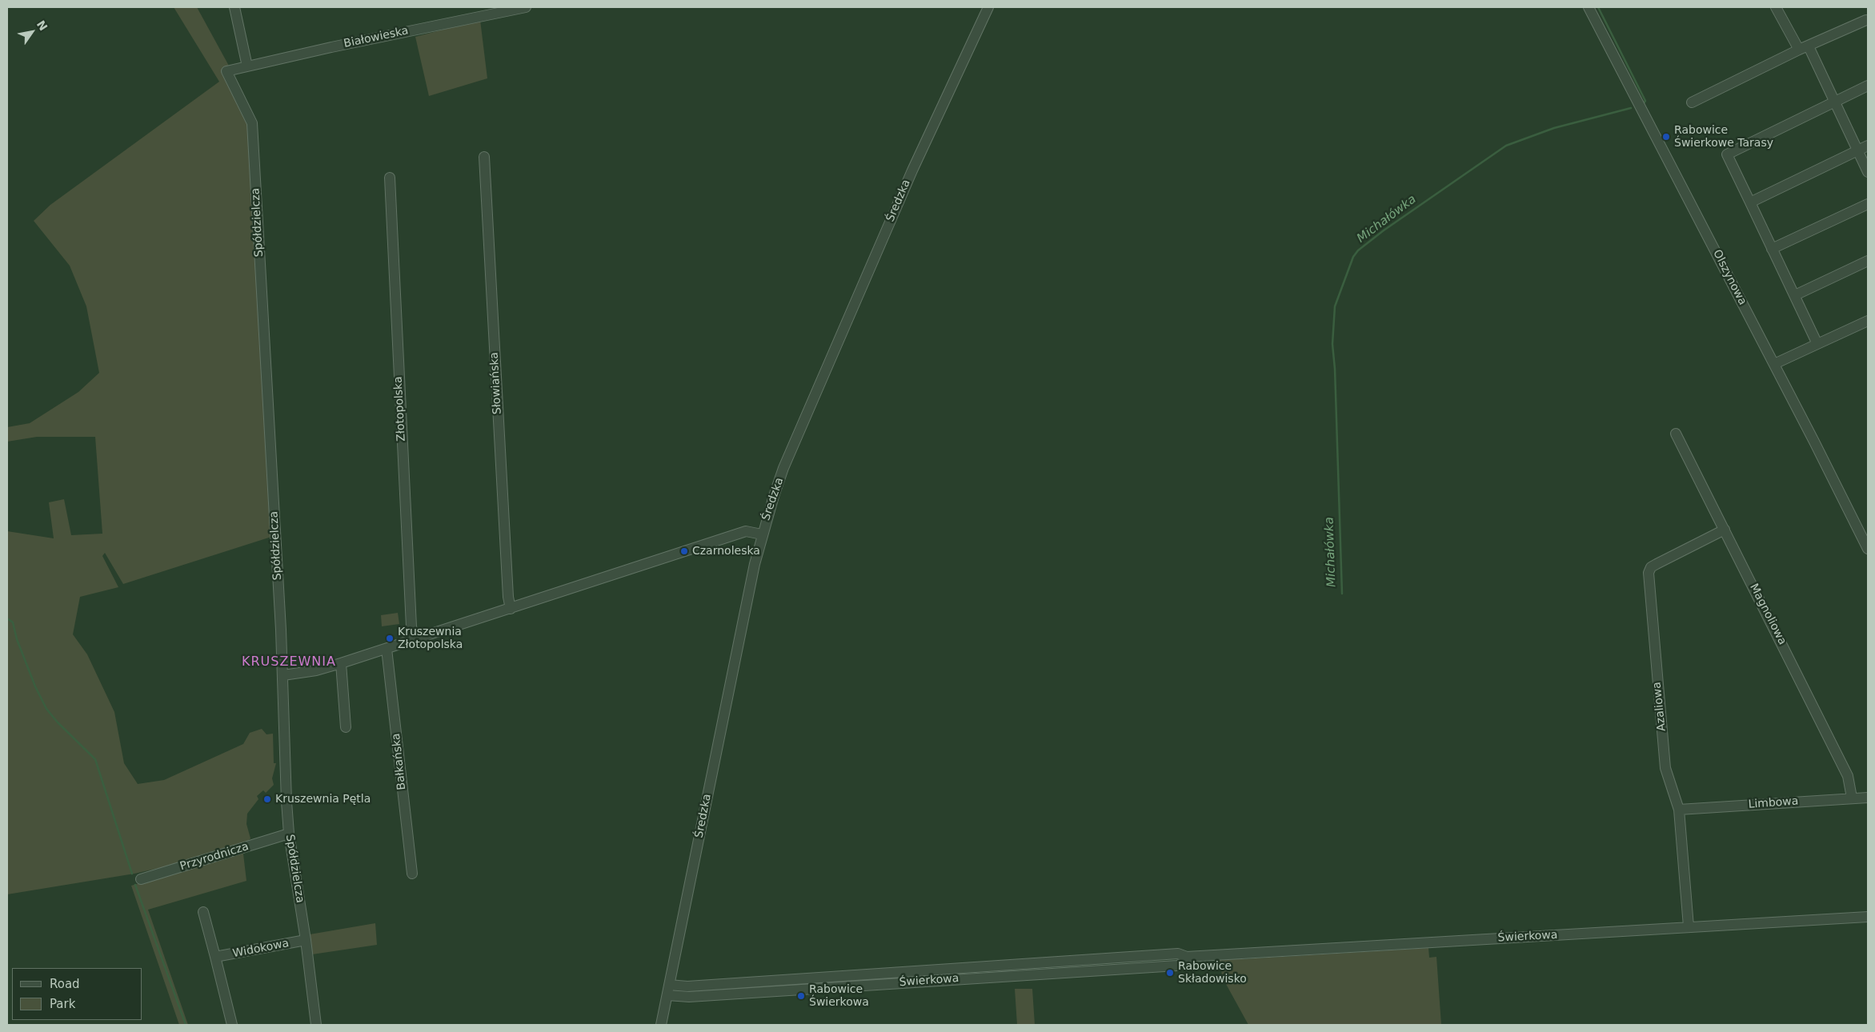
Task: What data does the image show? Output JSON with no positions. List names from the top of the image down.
{
  "streets": {
    "street": [
      "Białowieska",
      "Średzka",
      "Spółdzielcza",
      "Olszynowa",
      "Słowiańska",
      "Złotopolska",
      "Magnoliowa",
      "Azaliowa",
      "Bałkańska",
      "Limbowa",
      "Przyrodnicza",
      "Świerkowa",
      "Widokowa"
    ]
  },
  "crossings": [
    ["Białowieska", "Spółdzielcza"],
    ["Średzka", "Świerkowa"],
    ["Spółdzielcza", "Przyrodnicza"],
    ["Spółdzielcza", "Widokowa"],
    ["Magnoliowa", "Azaliowa"],
    ["Magnoliowa", "Limbowa"],
    ["Azaliowa", "Limbowa"],
    ["Azaliowa", "Świerkowa"]
  ],
  "districts": ["KRUSZEWNIA"],
  "water": ["Michałówka"],
  "places": [
    "Rabowice Świerkowe Tarasy",
    "Czarnoleska",
    "Kruszewnia Złotopolska",
    "Kruszewnia Pętla",
    "Rabowice Składowisko",
    "Rabowice Świerkowa"
  ],
  "legend": ["Road", "Park"],
  "north": "top right"
}
